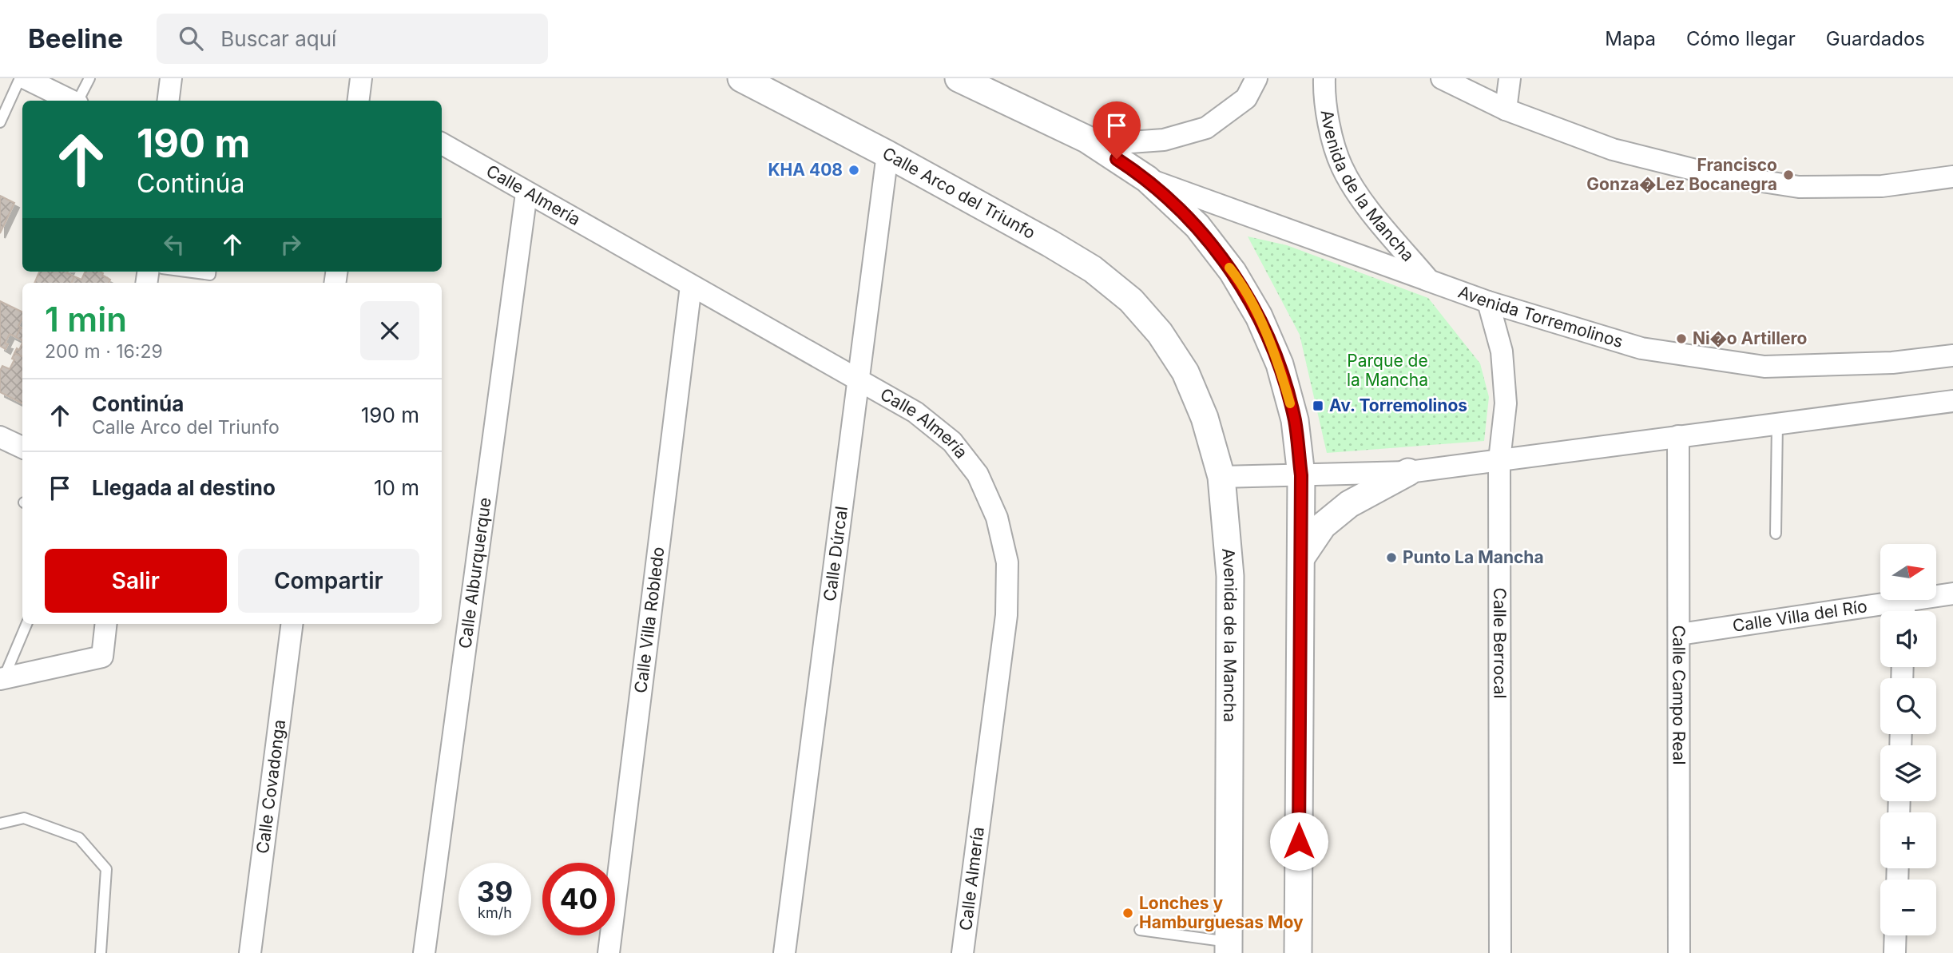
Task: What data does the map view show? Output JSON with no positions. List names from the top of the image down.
{
  "streets": {
    "street": [
      "Avenida de la Mancha",
      "Calle Arco del Triunfo",
      "Calle Almería",
      "Avenida Torremolinos",
      "Calle Dúrcal",
      "Calle Alburquerque",
      "Calle Villa del Río",
      "Calle Villa Robledo",
      "Calle Berrocal",
      "Calle Campo Real",
      "Calle Covadonga"
    ]
  },
  "crossings": [
    ["Avenida de la Mancha", "Calle Arco del Triunfo"],
    ["Avenida de la Mancha", "Avenida Torremolinos"],
    ["Calle Arco del Triunfo", "Calle Dúrcal"],
    ["Calle Almería", "Calle Dúrcal"],
    ["Calle Almería", "Calle Alburquerque"],
    ["Calle Almería", "Calle Villa Robledo"],
    ["Avenida Torremolinos", "Calle Berrocal"],
    ["Calle Villa del Río", "Calle Campo Real"]
  ],
  "parks": ["Parque de la Mancha"],
  "places": {
    "other": [
      "KHA 408",
      "Francisco Gonza�Lez Bocanegra",
      "Ni�o Artillero",
      "Punto La Mancha",
      "Lonches y Hamburguesas Moy"
    ],
    "transit": ["Av. Torremolinos"]
  },
  "north": "right",
  "page": {
    "header": "Beeline",
    "search": "Buscar aquí",
    "nav": ["Mapa", "Cómo llegar", "Guardados"],
    "turn": ["190 m", "Continúa"],
    "heading": ["1 min", "200 m · 16:29"],
    "list": [
      {
        "name": "Continúa",
        "note": "Calle Arco del Triunfo",
        "value": "190 m"
      },
      {
        "name": "Llegada al destino",
        "value": "10 m"
      }
    ],
    "buttons": ["Salir", "Compartir"],
    "map_buttons": ["+", "−"],
    "speed": "39 km/h",
    "limit": "40"
  }
}
